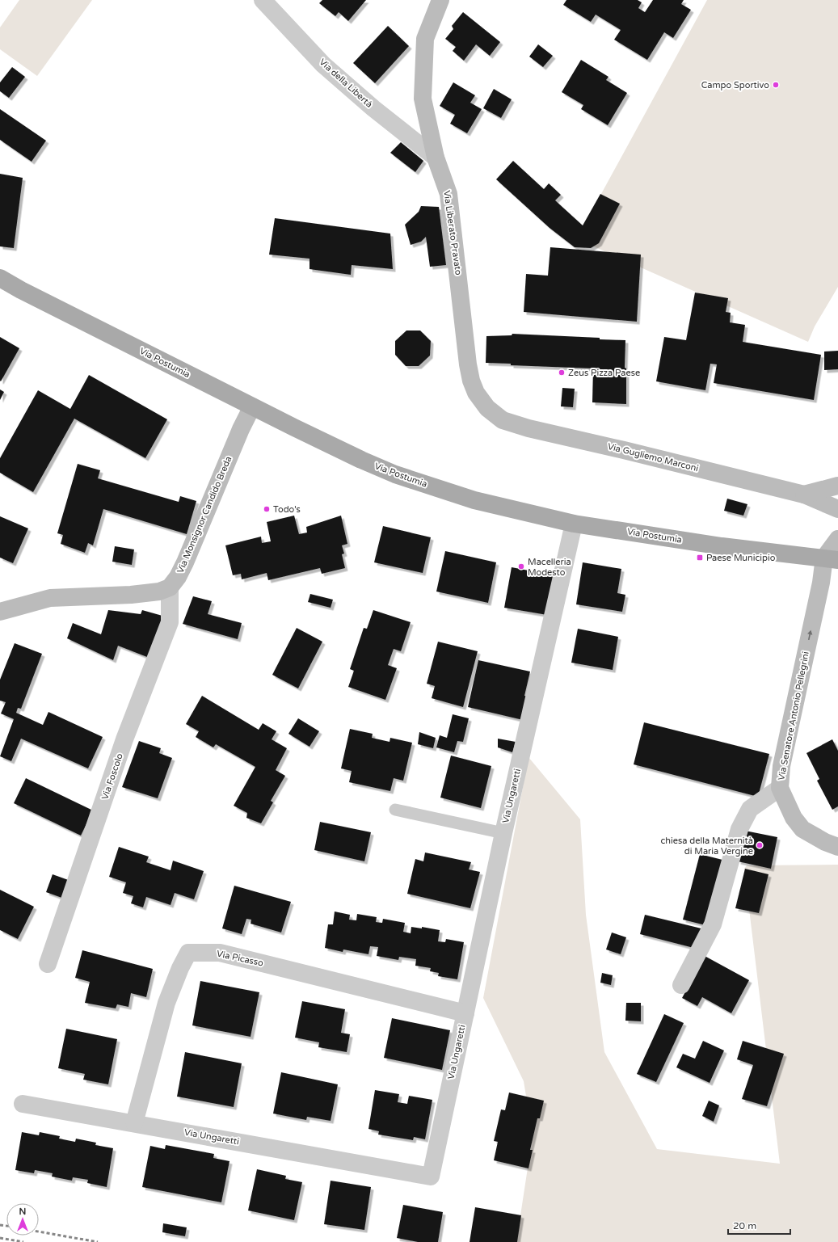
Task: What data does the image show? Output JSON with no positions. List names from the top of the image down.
{
  "streets": {
    "main road": ["Via Postumia"],
    "street": [
      "Via della Libertà",
      "Via Liberato Pravato",
      "Via Gugliemo Marconi",
      "Via Monsignor Candido Breda",
      "Via Senatore Antonio Pellegrini",
      "Via Foscolo",
      "Via Ungaretti",
      "Via Picasso"
    ]
  },
  "crossings": [
    ["Via della Libertà", "Via Liberato Pravato"],
    ["Via Liberato Pravato", "Via Gugliemo Marconi"],
    ["Via Postumia", "Via Monsignor Candido Breda"],
    ["Via Postumia", "Via Senatore Antonio Pellegrini"],
    ["Via Postumia", "Via Ungaretti"],
    ["Via Monsignor Candido Breda", "Via Foscolo"],
    ["Via Ungaretti", "Via Picasso"]
  ],
  "one_way": ["Via Senatore Antonio Pellegrini"],
  "places": {
    "other": [
      "Campo Sportivo",
      "Zeus Pizza Paese",
      "Todo's",
      "Macelleria Modesto",
      "chiesa della Maternità di Maria Vergine"
    ],
    "transit": ["Paese Municipio"]
  },
  "scale_bar": "20 m",
  "north": "top"
}
